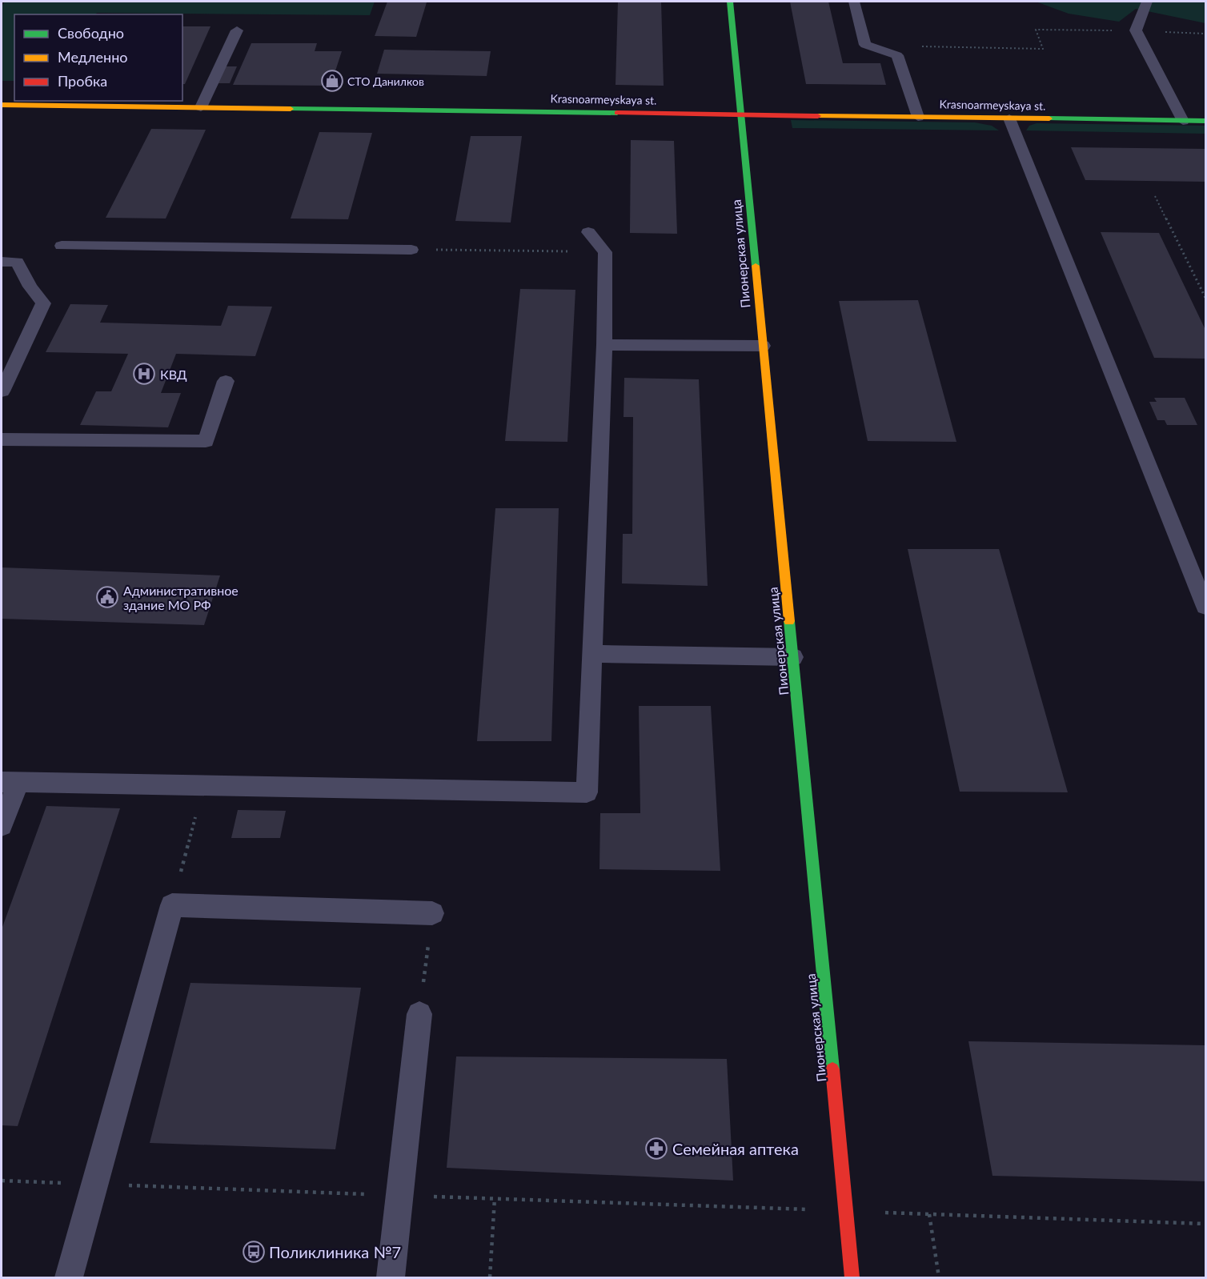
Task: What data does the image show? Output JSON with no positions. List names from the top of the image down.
{
  "streets": {
    "street": ["Krasnoarmeyskaya st.", "Пионерская улица"]
  },
  "crossings": [
    ["Krasnoarmeyskaya st.", "Пионерская улица"]
  ],
  "places": {
    "shop": ["СТО Данилков"],
    "hospital": ["КВД"],
    "public building": ["Административное здание МО РФ"],
    "pharmacy": ["Семейная аптека"],
    "bus stop": ["Поликлиника №7"]
  },
  "legend": ["Свободно", "Медленно", "Пробка"]
}
